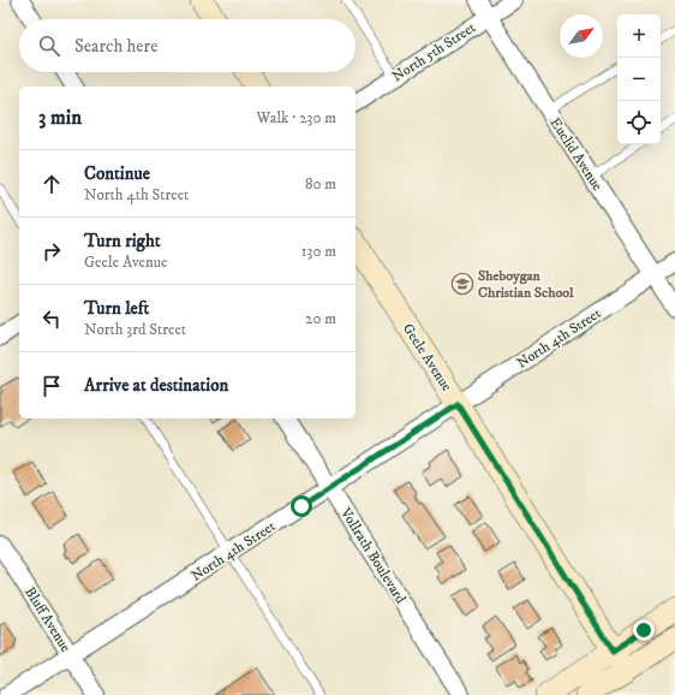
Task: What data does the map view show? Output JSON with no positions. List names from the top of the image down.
{
  "streets": {
    "street": [
      "North 5th Street",
      "Euclid Avenue",
      "North 4th Street",
      "Geele Avenue",
      "Vollrath Boulevard",
      "Bluff Avenue"
    ]
  },
  "crossings": [
    ["North 5th Street", "Euclid Avenue"],
    ["Euclid Avenue", "North 4th Street"],
    ["North 4th Street", "Geele Avenue"],
    ["North 4th Street", "Vollrath Boulevard"],
    ["North 4th Street", "Bluff Avenue"]
  ],
  "places": {
    "school or university": ["Sheboygan Christian School"]
  },
  "north": "top right",
  "page": {
    "map_buttons": ["+", "−"],
    "search": "Search here",
    "heading": ["3 min", "Walk · 230 m"],
    "list": [
      ["Continue", "North 4th Street", "80 m"],
      ["Turn right", "Geele Avenue", "130 m"],
      ["Turn left", "North 3rd Street", "20 m"],
      "Arrive at destination"
    ]
  }
}
